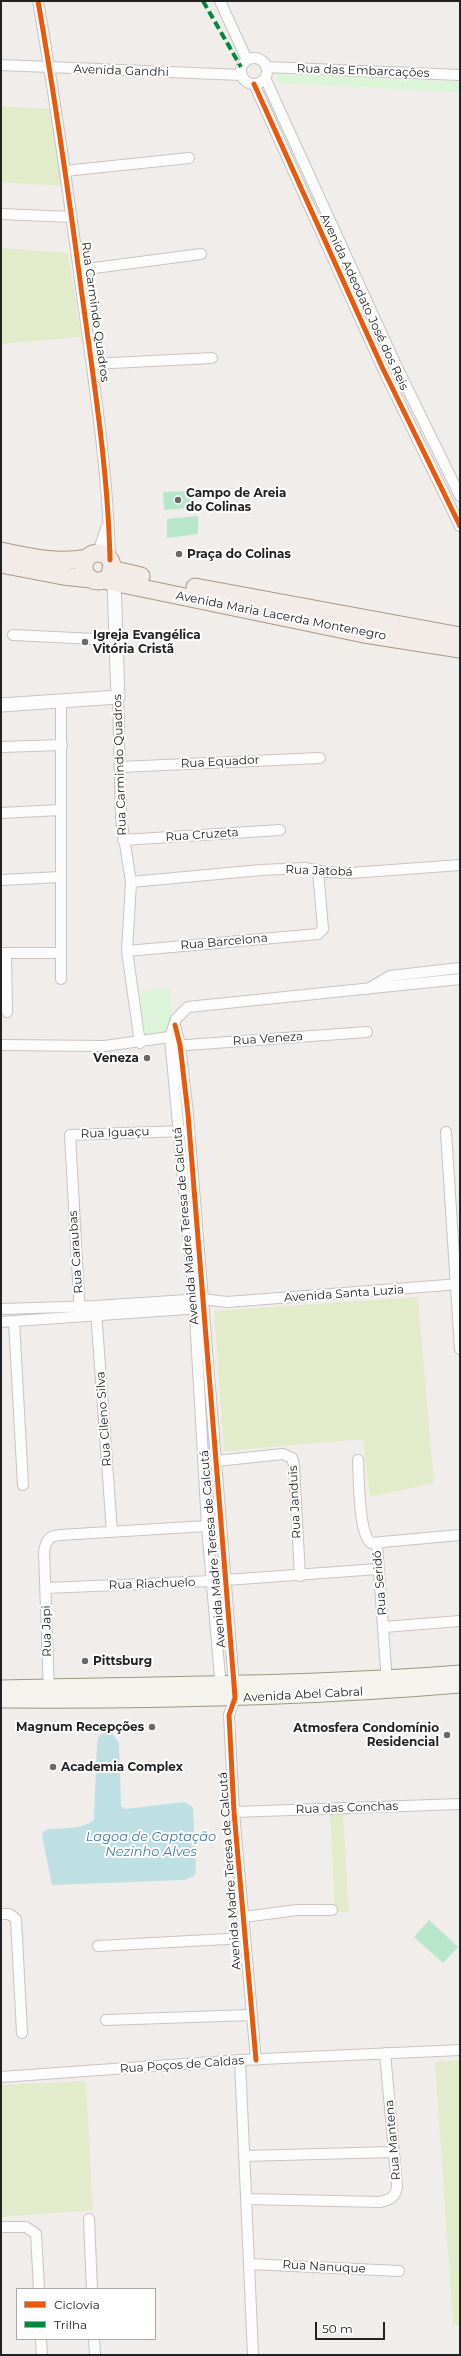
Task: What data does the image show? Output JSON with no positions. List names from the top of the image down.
{
  "streets": {
    "main road": ["Avenida Maria Lacerda Montenegro", "Avenida Abel Cabral"],
    "street": [
      "Avenida Gandhi",
      "Rua das Embarcações",
      "Avenida Adeodato José dos Reis",
      "Rua Carmindo Quadros",
      "Rua Equador",
      "Rua Cruzeta",
      "Rua Jatobá",
      "Rua Barcelona",
      "Rua Veneza",
      "Rua Iguaçu",
      "Avenida Madre Teresa de Calcutá",
      "Rua Caraubas",
      "Avenida Santa Luzia",
      "Rua Cileno Silva",
      "Rua Janduis",
      "Rua Seridó",
      "Rua Riachuelo",
      "Rua Japi",
      "Rua das Conchas",
      "Rua Poços de Caldas",
      "Rua Mantena",
      "Rua Nanuque"
    ]
  },
  "crossings": [
    ["Avenida Gandhi", "Rua das Embarcações"],
    ["Avenida Gandhi", "Avenida Adeodato José dos Reis"],
    ["Avenida Gandhi", "Rua Carmindo Quadros"],
    ["Rua das Embarcações", "Avenida Adeodato José dos Reis"],
    ["Rua Carmindo Quadros", "Avenida Maria Lacerda Montenegro"],
    ["Rua Carmindo Quadros", "Rua Equador"],
    ["Rua Carmindo Quadros", "Rua Cruzeta"],
    ["Rua Carmindo Quadros", "Rua Jatobá"],
    ["Rua Carmindo Quadros", "Rua Barcelona"],
    ["Rua Carmindo Quadros", "Rua Veneza"],
    ["Rua Jatobá", "Rua Barcelona"],
    ["Rua Veneza", "Avenida Madre Teresa de Calcutá"],
    ["Rua Iguaçu", "Avenida Madre Teresa de Calcutá"],
    ["Rua Iguaçu", "Rua Caraubas"],
    ["Avenida Madre Teresa de Calcutá", "Avenida Santa Luzia"],
    ["Avenida Madre Teresa de Calcutá", "Rua Janduis"],
    ["Avenida Madre Teresa de Calcutá", "Rua Riachuelo"],
    ["Avenida Madre Teresa de Calcutá", "Rua Japi"],
    ["Avenida Madre Teresa de Calcutá", "Avenida Abel Cabral"],
    ["Avenida Madre Teresa de Calcutá", "Rua das Conchas"],
    ["Avenida Madre Teresa de Calcutá", "Rua Poços de Caldas"],
    ["Rua Caraubas", "Avenida Santa Luzia"],
    ["Avenida Santa Luzia", "Rua Cileno Silva"],
    ["Rua Cileno Silva", "Rua Japi"],
    ["Rua Janduis", "Rua Riachuelo"],
    ["Rua Seridó", "Rua Riachuelo"],
    ["Rua Seridó", "Avenida Abel Cabral"],
    ["Rua Riachuelo", "Rua Japi"],
    ["Rua Japi", "Avenida Abel Cabral"],
    ["Rua Poços de Caldas", "Rua Mantena"]
  ],
  "water": ["Lagoa de Captação Nezinho Alves"],
  "places": [
    "Campo de Areia do Colinas",
    "Praça do Colinas",
    "Igreja Evangélica Vitória Cristã",
    "Veneza",
    "Pittsburg",
    "Magnum Recepções",
    "Atmosfera Condomínio Residencial",
    "Academia Complex"
  ],
  "legend": ["Ciclovia", "Trilha"],
  "scale_bar": "50 m"
}
